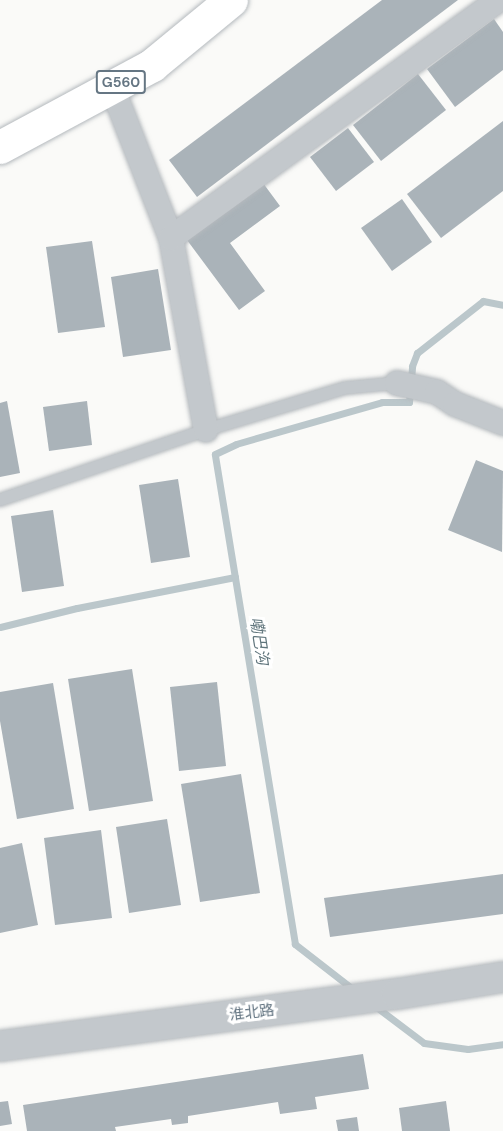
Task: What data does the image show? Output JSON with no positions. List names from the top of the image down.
{
  "streets": {
    "highway": ["G560"],
    "street": ["淮北路"]
  },
  "water": ["嘞巴沟"]
}
